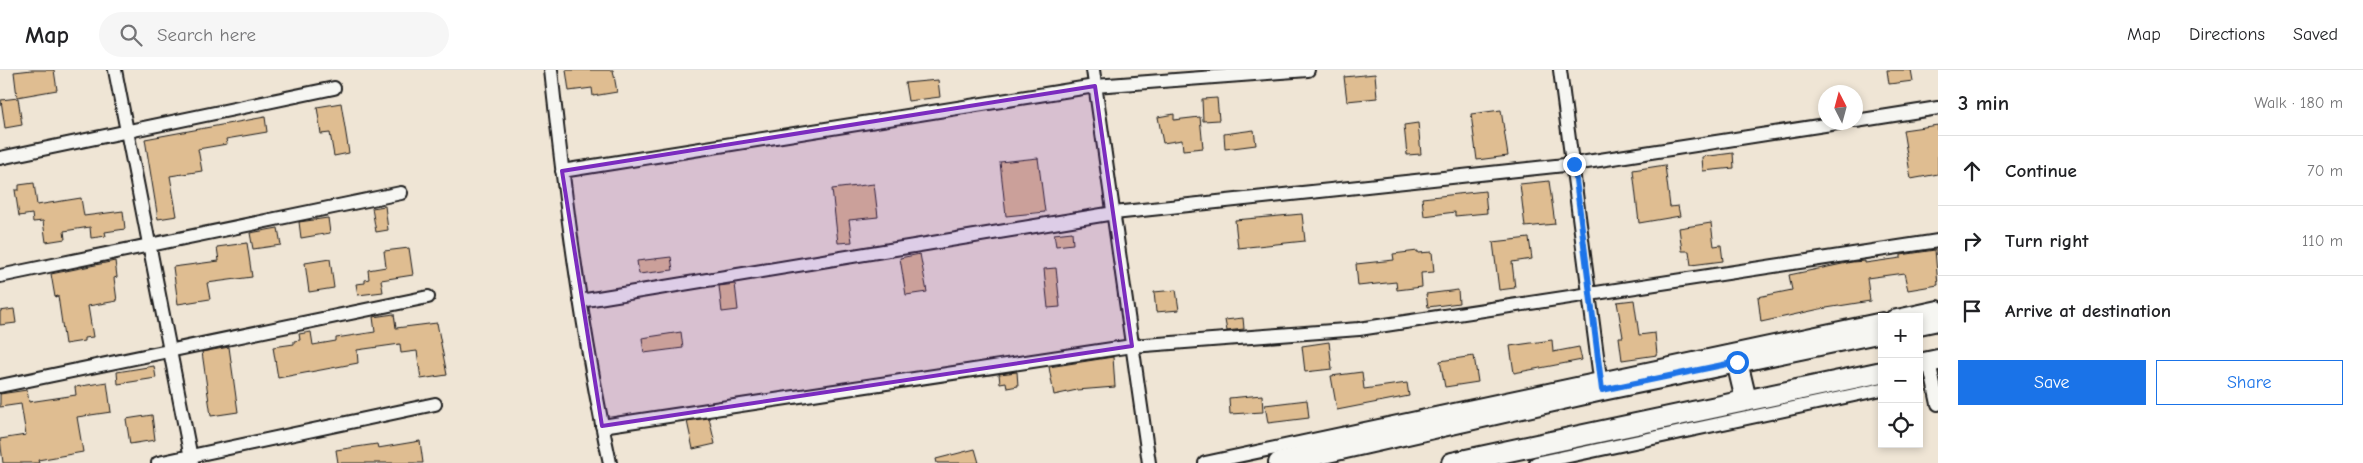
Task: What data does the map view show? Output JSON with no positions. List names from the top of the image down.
{
  "north": "top",
  "page": {
    "header": "Map",
    "search": "Search here",
    "nav": ["Map", "Directions", "Saved"],
    "heading": ["3 min", "Walk · 180 m"],
    "list": [
      ["Continue", "70 m"],
      ["Turn right", "110 m"],
      "Arrive at destination"
    ],
    "map_buttons": ["+", "−"],
    "buttons": ["Save", "Share"]
  }
}
